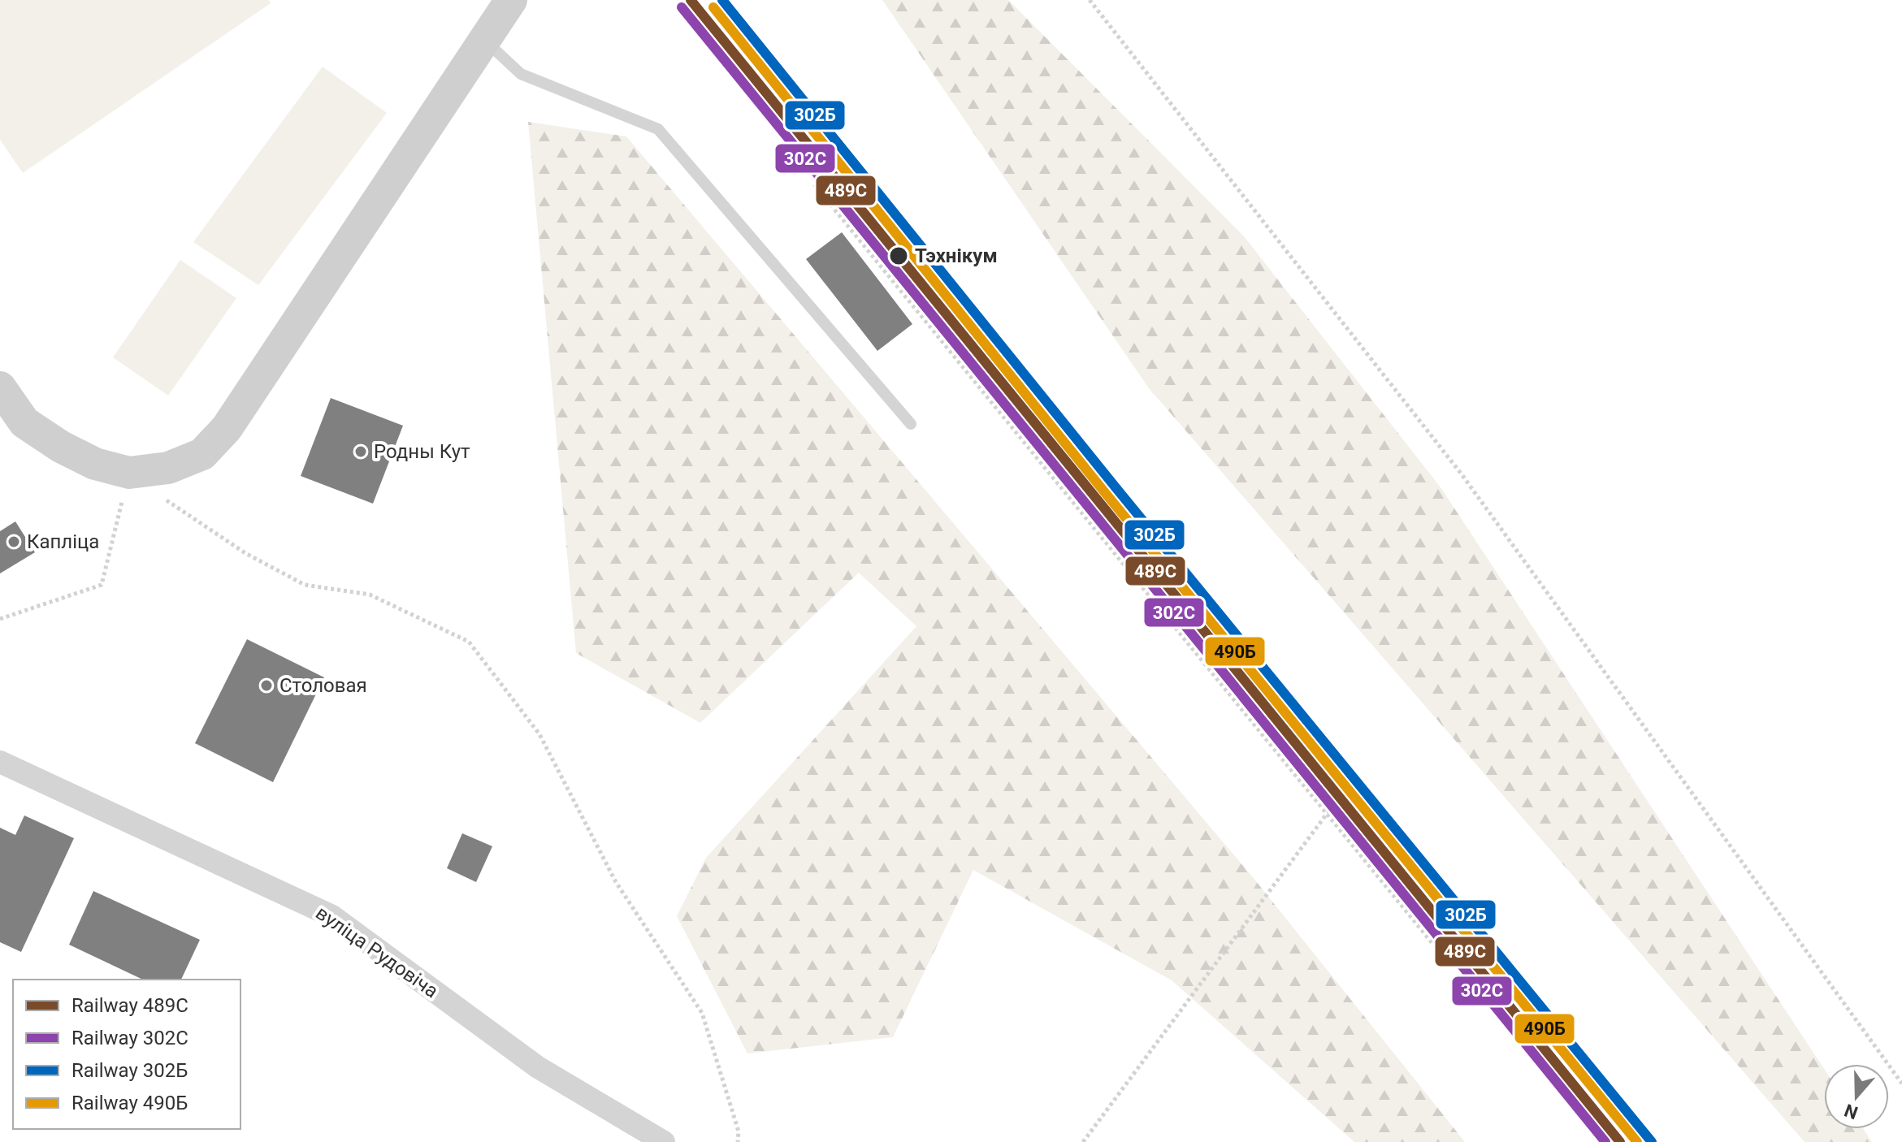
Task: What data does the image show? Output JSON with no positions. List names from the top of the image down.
{
  "streets": {
    "street": ["вуліца Рудовіча"]
  },
  "places": [
    "Тэхнікум",
    "Родны Кут",
    "Капліца",
    "Столовая"
  ],
  "lines": [
    "rail line 489С",
    "rail line 302Б",
    "rail line 302С",
    "rail line 490Б"
  ],
  "legend": [
    "Railway 489С",
    "Railway 302С",
    "Railway 302Б",
    "Railway 490Б"
  ],
  "north": "bottom"
}
